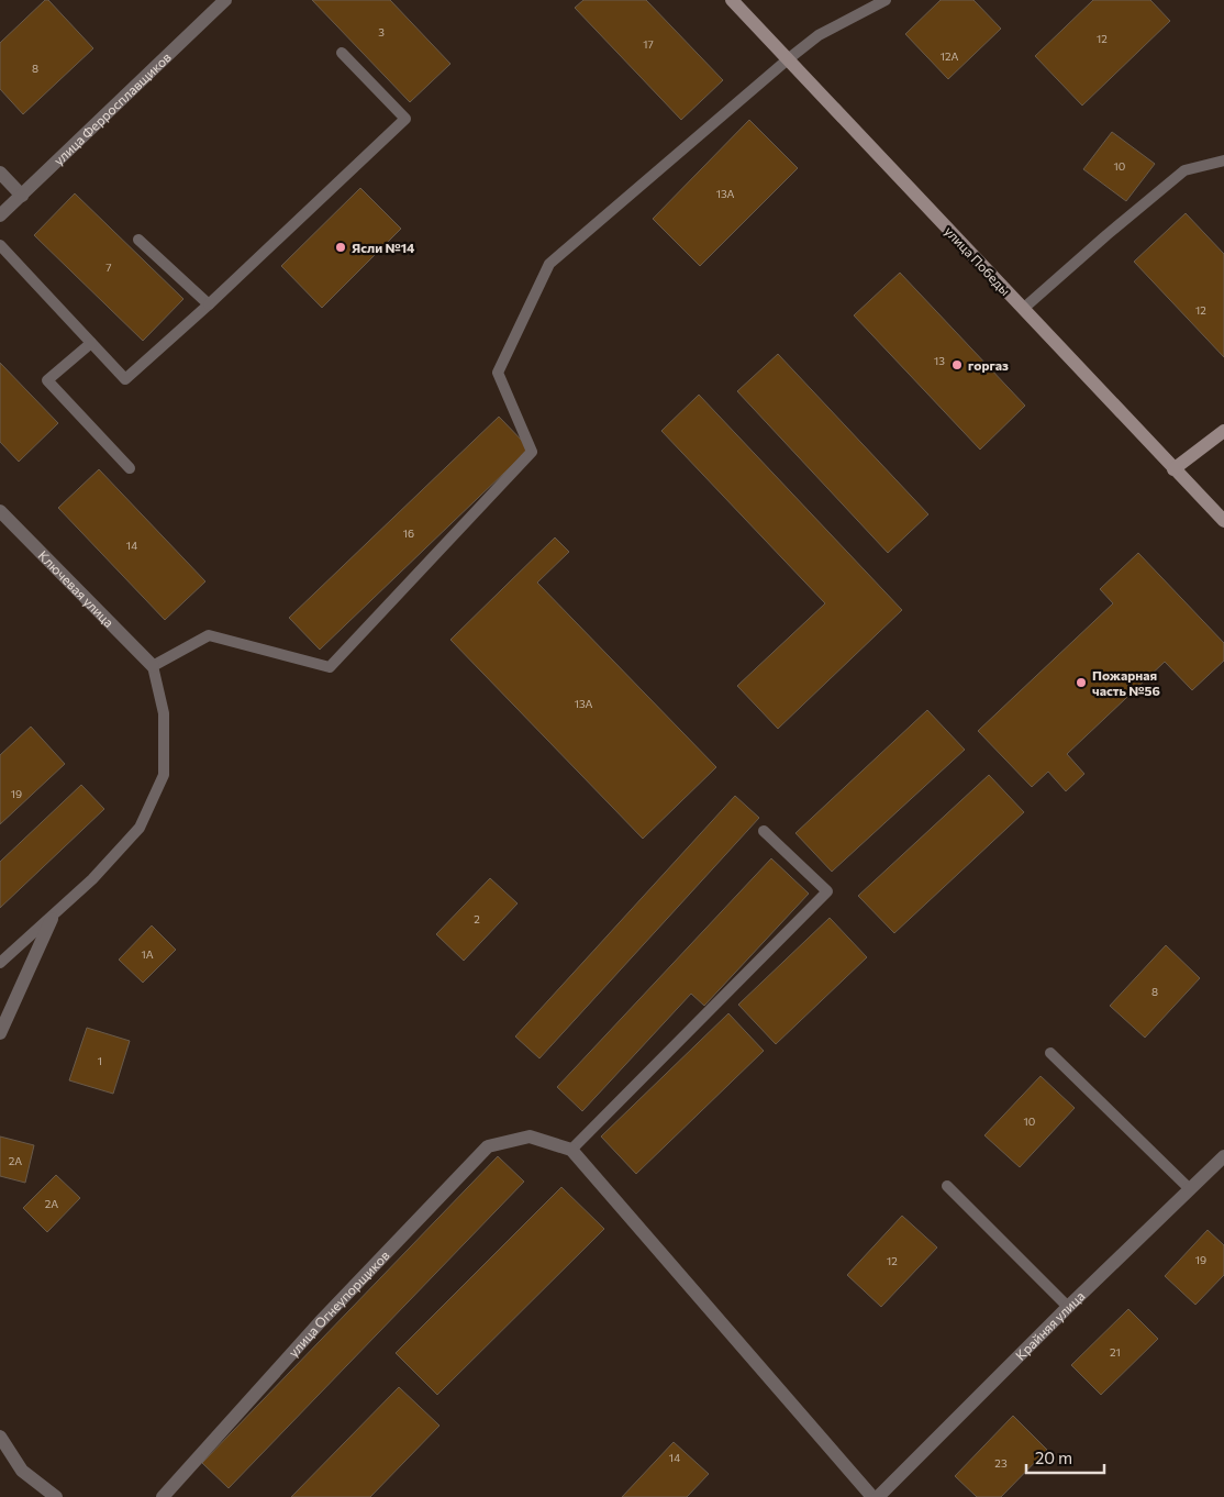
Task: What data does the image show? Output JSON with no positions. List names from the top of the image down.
{
  "streets": {
    "main road": ["улица Победы"],
    "street": [
      "улица Ферросплавщиков",
      "Ключевая улица",
      "улица Огнеупорщиков",
      "Крайняя улица"
    ]
  },
  "places": ["Ясли №14", "горгаз", "Пожарная часть №56"],
  "house_numbers": [
    "3",
    "12",
    "17",
    "12А",
    "8",
    "10",
    "13А",
    "7",
    "12",
    "13",
    "16",
    "14",
    "13А",
    "19",
    "2",
    "1А",
    "8",
    "1",
    "10",
    "2А",
    "2А",
    "19",
    "12",
    "21",
    "14",
    "23"
  ],
  "scale_bar": "20 m"
}
